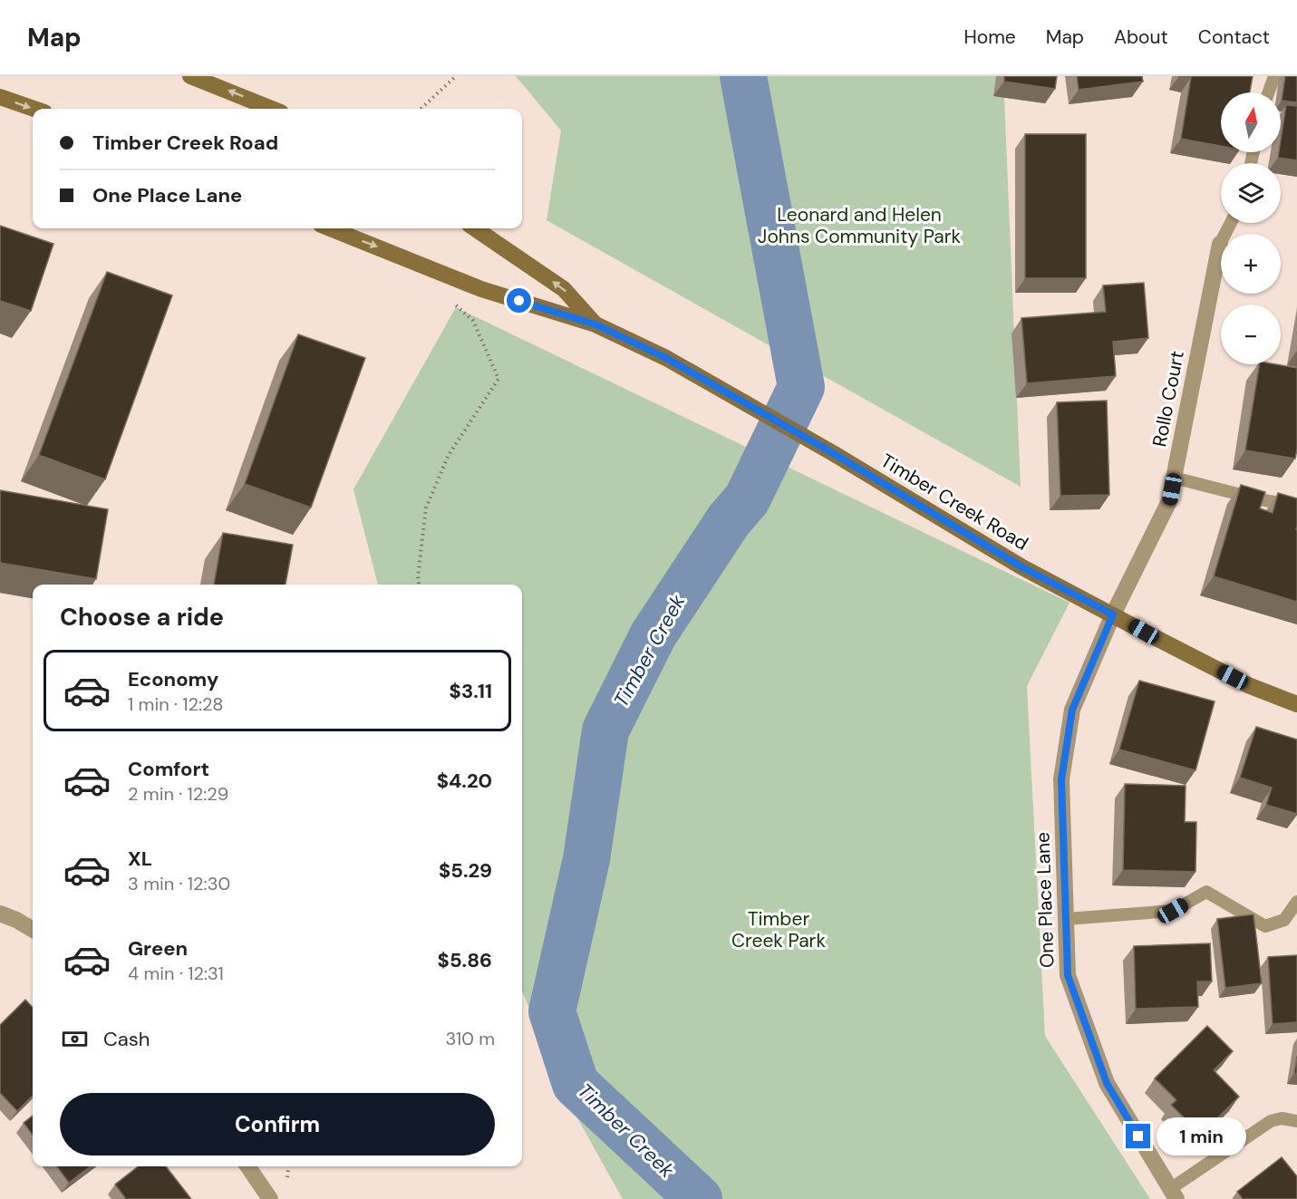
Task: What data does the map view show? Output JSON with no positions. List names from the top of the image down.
{
  "streets": {
    "street": ["Rollo Court", "Timber Creek Road", "One Place Lane"]
  },
  "crossings": [
    ["Rollo Court", "Timber Creek Road"],
    ["Rollo Court", "One Place Lane"],
    ["Timber Creek Road", "One Place Lane"]
  ],
  "water": ["Timber Creek"],
  "parks": ["Leonard and Helen Johns Community Park", "Timber Creek Park"],
  "north": "top",
  "page": {
    "header": "Map",
    "nav": [
      "Home",
      "Map",
      "About",
      "Contact"
    ],
    "map_buttons": ["+", "−"],
    "banner": ["Timber Creek Road", "One Place Lane"],
    "heading": "Choose a ride",
    "list": [
      {
        "name": "Economy",
        "note": "1 min · 12:28",
        "value": "$3.11"
      },
      {
        "name": "Comfort",
        "note": "2 min · 12:29",
        "value": "$4.20"
      },
      {
        "name": "XL",
        "note": "3 min · 12:30",
        "value": "$5.29"
      },
      {
        "name": "Green",
        "note": "4 min · 12:31",
        "value": "$5.86"
      }
    ],
    "pay": ["Cash", "310 m"],
    "buttons": "Confirm",
    "bubble": "1 min"
  }
}
